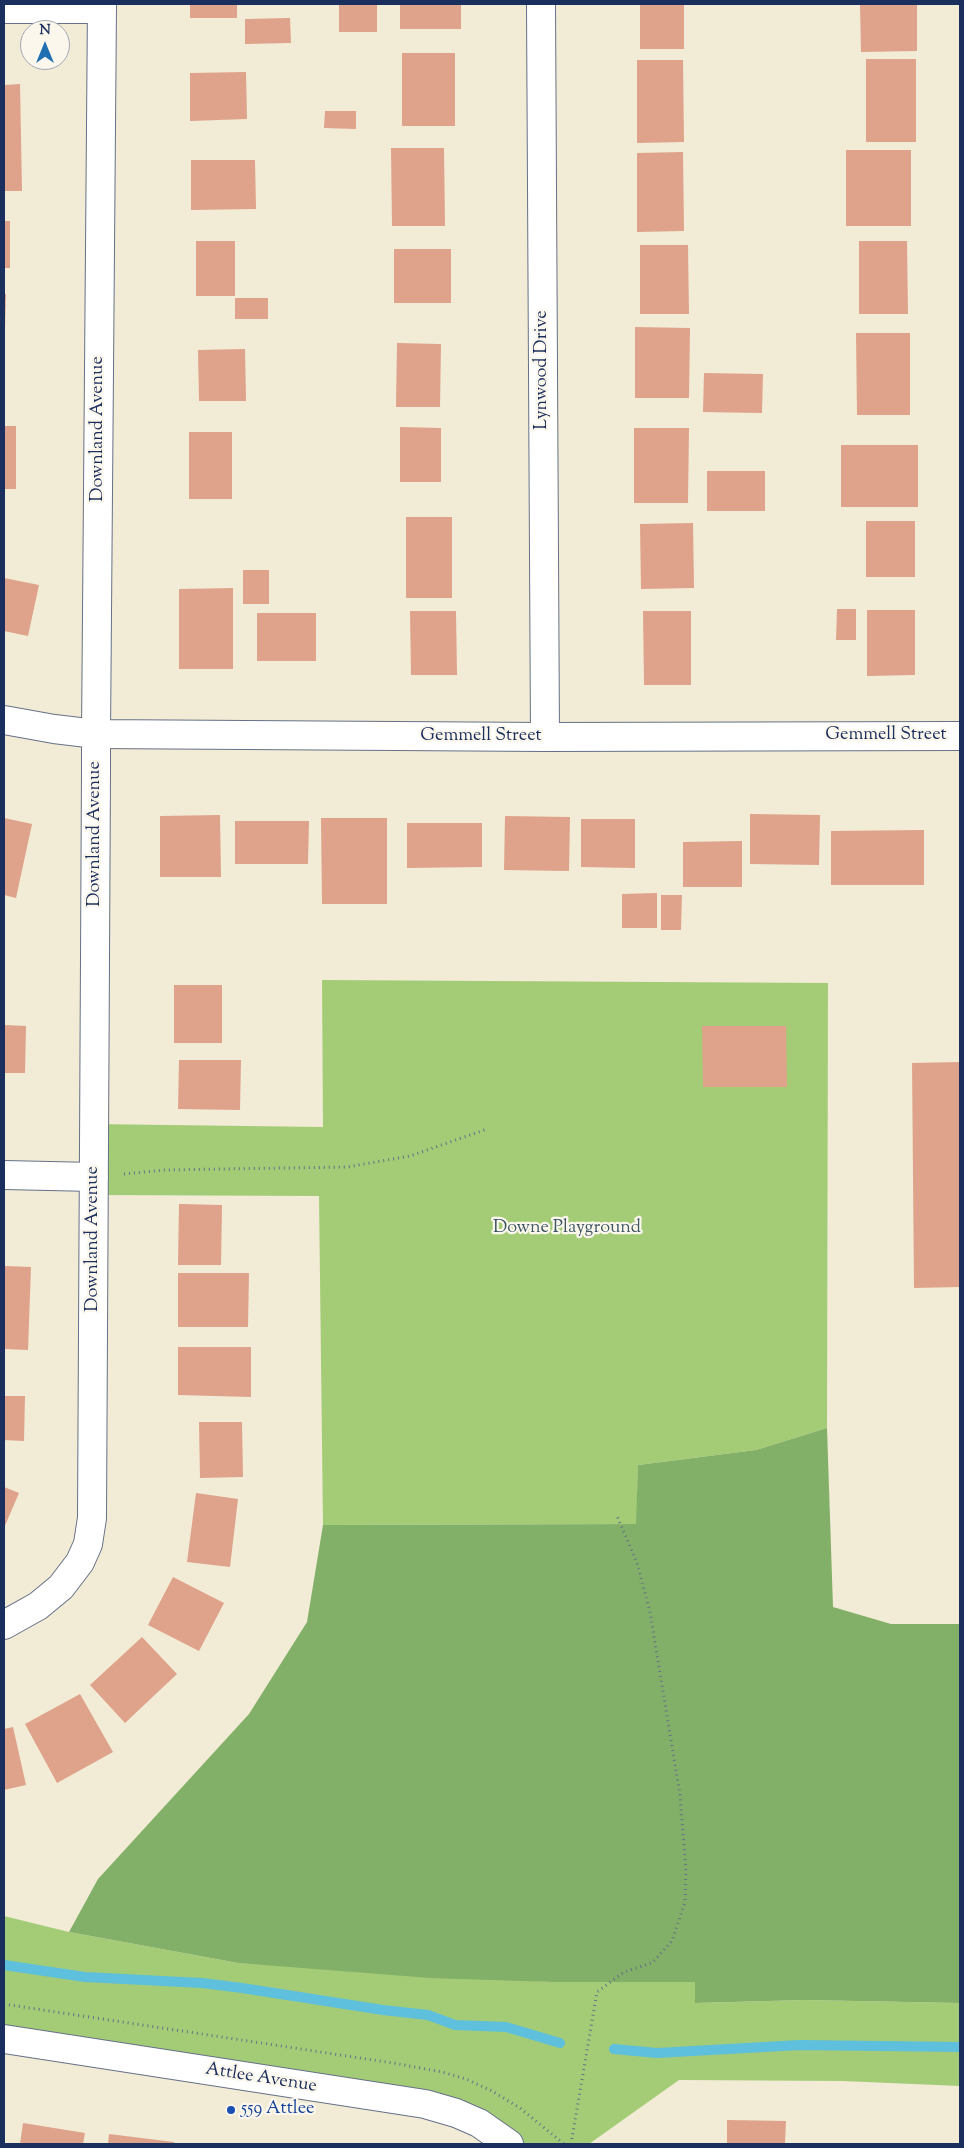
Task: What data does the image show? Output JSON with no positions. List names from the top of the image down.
{
  "streets": {
    "street": [
      "Lynwood Drive",
      "Downland Avenue",
      "Gemmell Street",
      "Attlee Avenue"
    ]
  },
  "crossings": [
    ["Lynwood Drive", "Gemmell Street"],
    ["Downland Avenue", "Gemmell Street"]
  ],
  "parks": ["Downe Playground"],
  "places": ["559 Attlee"],
  "north": "top"
}
